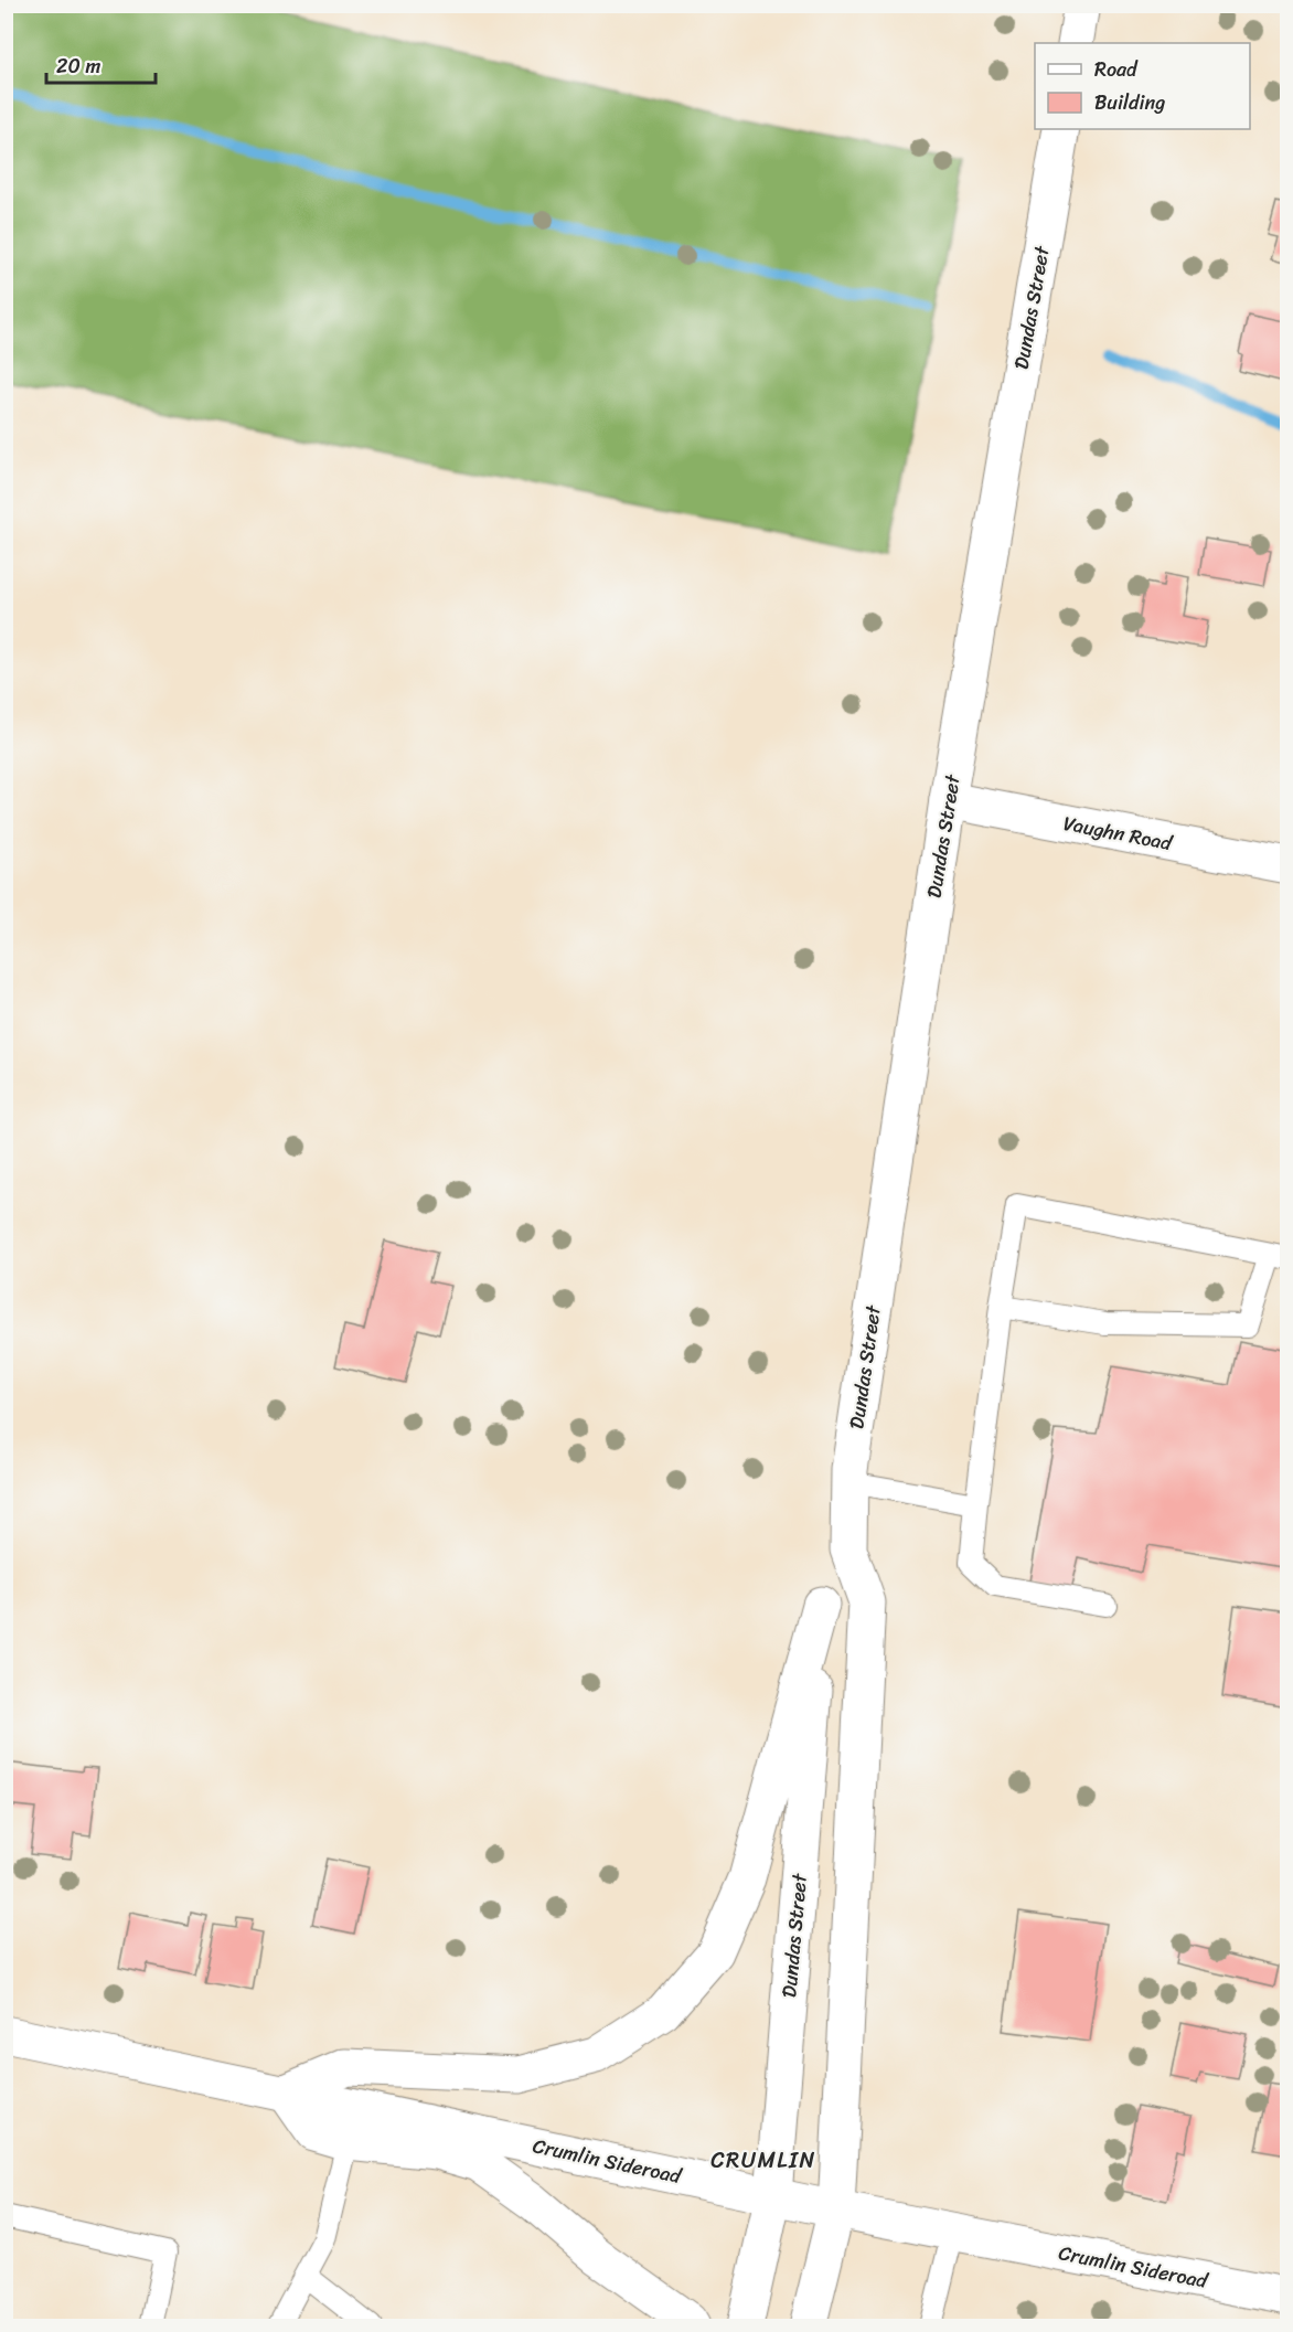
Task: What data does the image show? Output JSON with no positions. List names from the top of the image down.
{
  "streets": {
    "main road": ["Dundas Street", "Vaughn Road", "Crumlin Sideroad"]
  },
  "crossings": [
    ["Dundas Street", "Vaughn Road"],
    ["Dundas Street", "Crumlin Sideroad"]
  ],
  "districts": ["CRUMLIN"],
  "legend": ["Road", "Building"],
  "scale_bar": "20 m"
}
